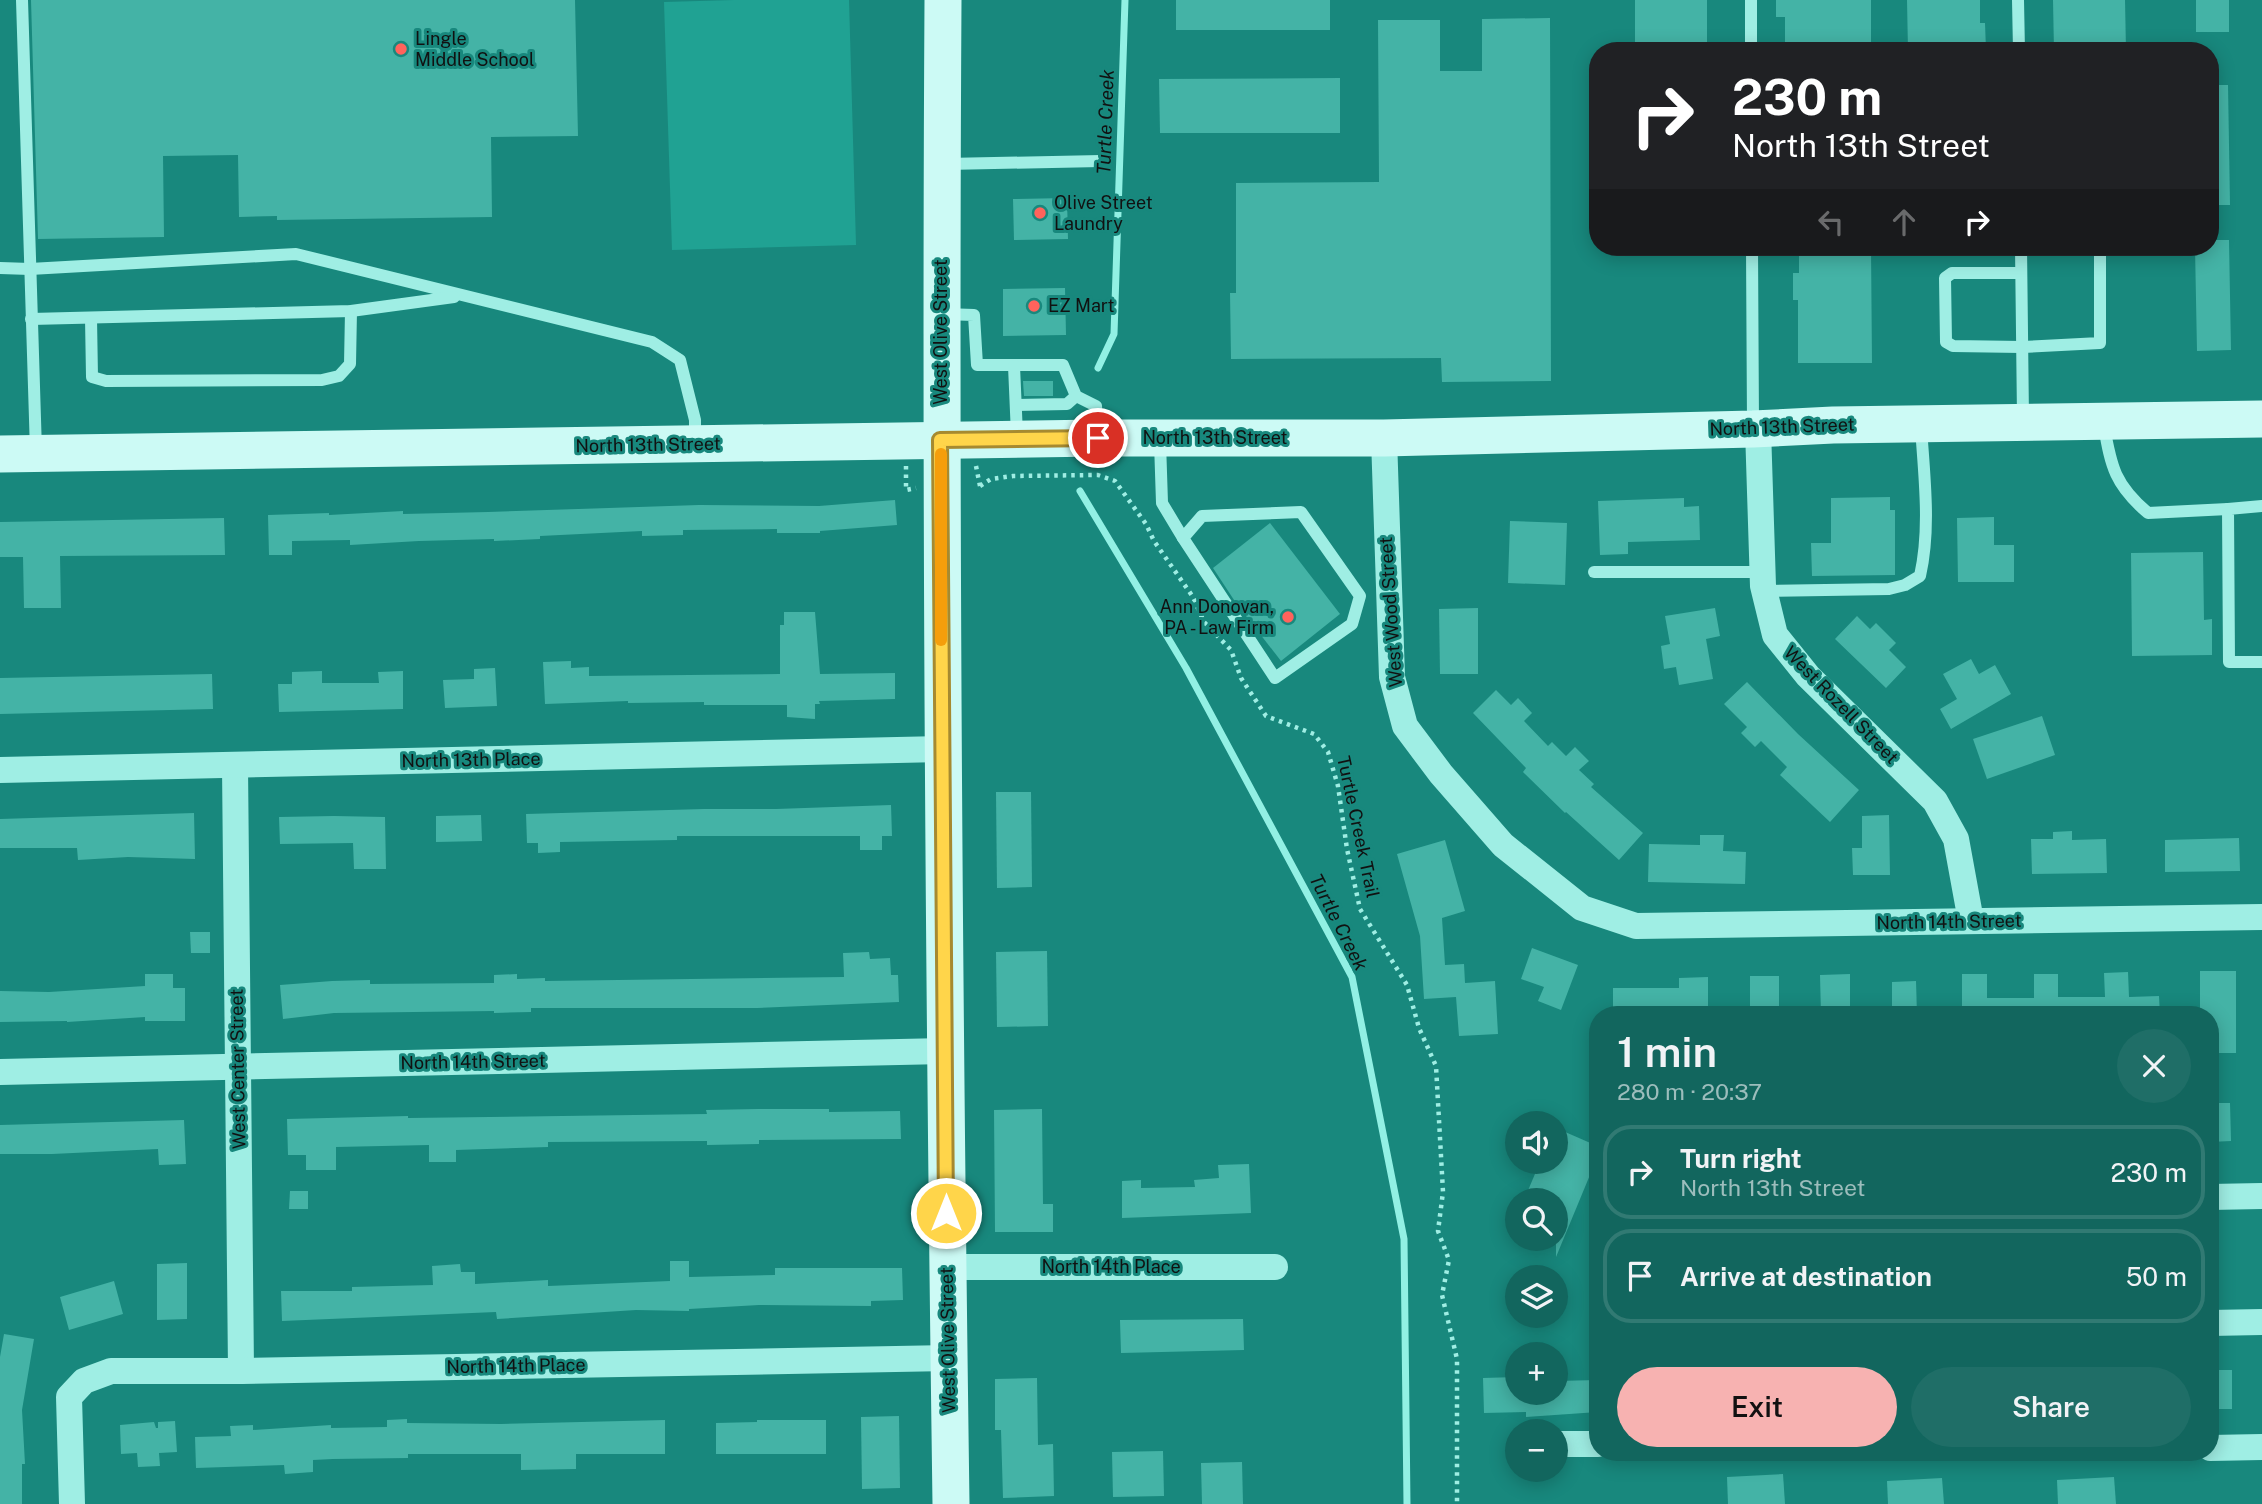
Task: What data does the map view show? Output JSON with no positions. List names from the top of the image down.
{
  "streets": {
    "main road": ["West Olive Street", "North 13th Street"],
    "street": [
      "West Wood Street",
      "West Rozell Street",
      "North 13th Place",
      "North 14th Street",
      "West Center Street",
      "North 14th Place"
    ],
    "path": ["Turtle Creek Trail"]
  },
  "crossings": [
    ["West Olive Street", "North 13th Street"],
    ["West Olive Street", "North 13th Place"],
    ["West Olive Street", "North 14th Street"],
    ["West Olive Street", "North 14th Place"],
    ["North 13th Street", "West Wood Street"],
    ["North 13th Street", "West Rozell Street"],
    ["West Wood Street", "North 14th Street"],
    ["West Rozell Street", "North 14th Street"],
    ["North 13th Place", "West Center Street"],
    ["North 14th Street", "West Center Street"],
    ["West Center Street", "North 14th Place"]
  ],
  "water": ["Turtle Creek"],
  "places": [
    "Lingle Middle School",
    "Olive Street Laundry",
    "EZ Mart",
    "Ann Donovan, PA - Law Firm"
  ],
  "page": {
    "turn": ["230 m", "North 13th Street"],
    "heading": ["1 min", "280 m · 20:37"],
    "map_buttons": ["+", "−"],
    "list": [
      {
        "name": "Turn right",
        "note": "North 13th Street",
        "value": "230 m"
      },
      {
        "name": "Arrive at destination",
        "value": "50 m"
      }
    ],
    "buttons": ["Exit", "Share"]
  }
}
